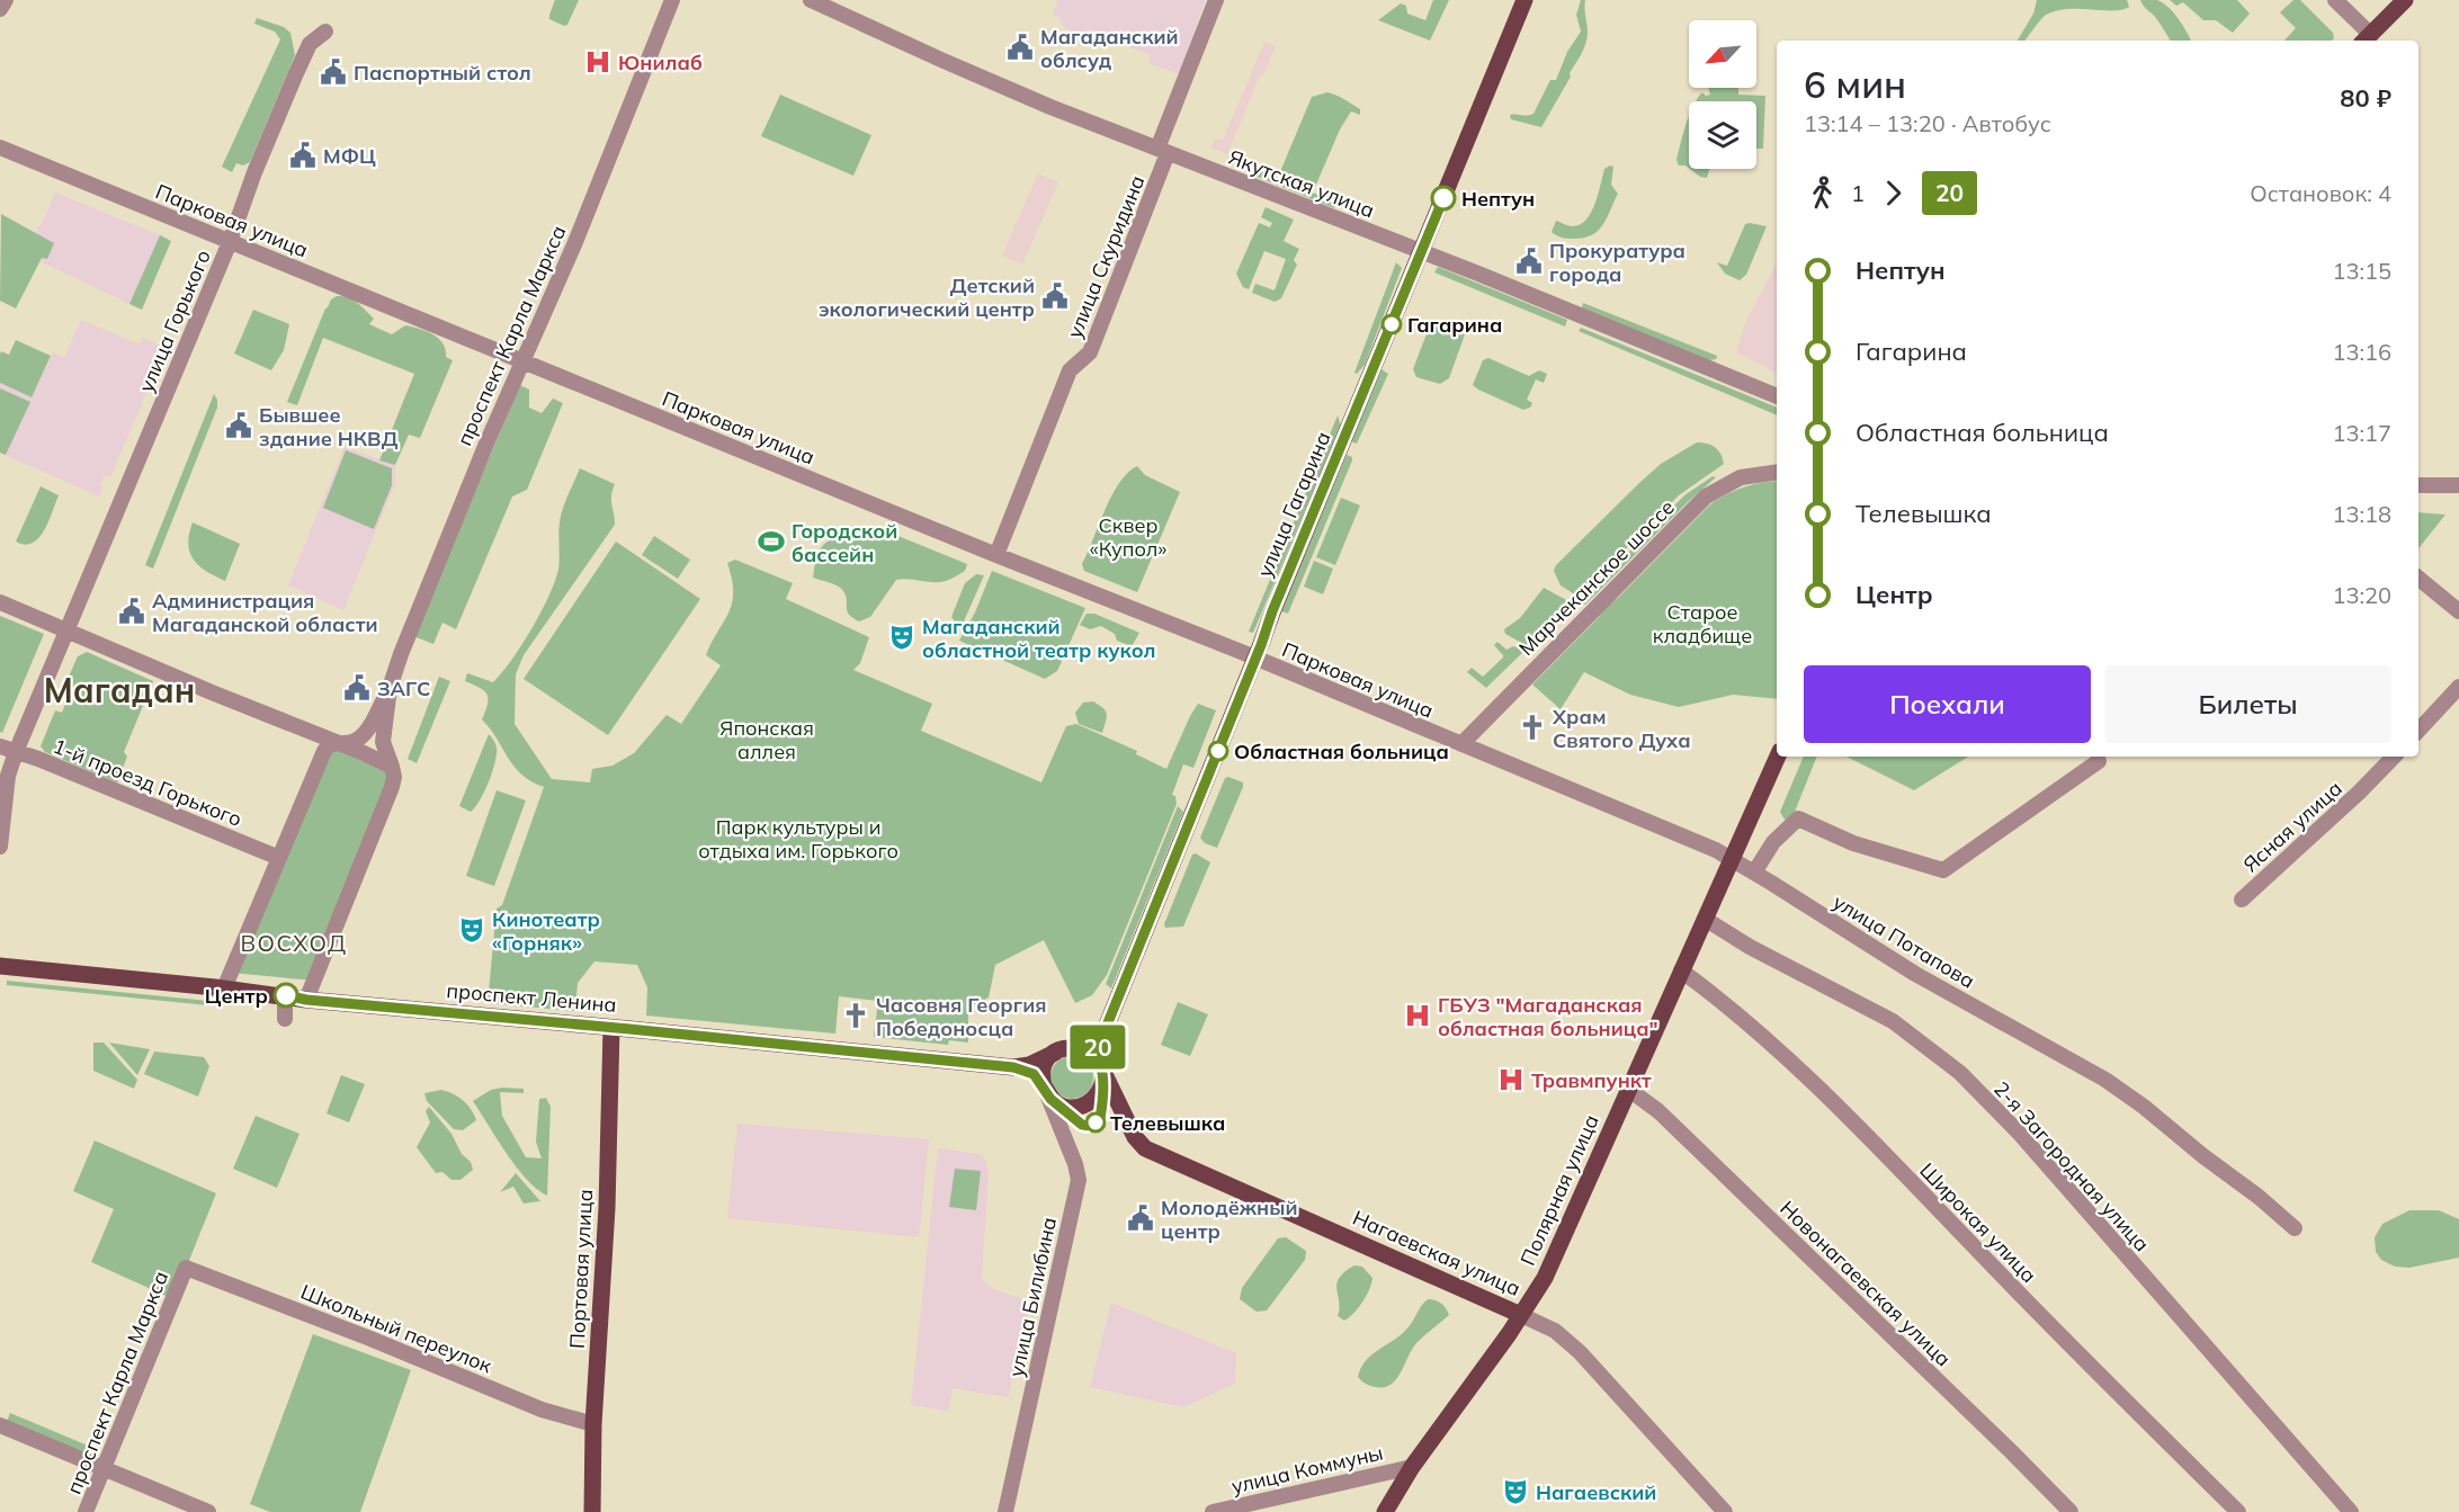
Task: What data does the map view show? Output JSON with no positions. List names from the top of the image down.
{
  "streets": {
    "main road": [
      "улица Гагарина",
      "проспект Ленина",
      "Полярная улица",
      "Нагаевская улица",
      "Портовая улица"
    ],
    "street": [
      "Якутская улица",
      "Парковая улица",
      "улица Скуридина",
      "улица Горького",
      "проспект Карла Маркса",
      "Марчеканское шоссе",
      "1-й проезд Горького",
      "Ясная улица",
      "улица Потапова",
      "2-я Загородная улица",
      "Широкая улица",
      "Новонагаевская улица",
      "улица Билибина",
      "Школьный переулок",
      "улица Коммуны"
    ]
  },
  "crossings": [
    ["Якутская улица", "улица Скуридина"],
    ["Якутская улица", "улица Гагарина"],
    ["Парковая улица", "улица Скуридина"],
    ["Парковая улица", "улица Горького"],
    ["Парковая улица", "проспект Карла Маркса"],
    ["Парковая улица", "улица Гагарина"],
    ["Парковая улица", "Марчеканское шоссе"],
    ["Парковая улица", "улица Потапова"],
    ["улица Горького", "1-й проезд Горького"],
    ["проспект Карла Маркса", "1-й проезд Горького"],
    ["проспект Карла Маркса", "проспект Ленина"],
    ["проспект Карла Маркса", "Школьный переулок"],
    ["улица Гагарина", "проспект Ленина"],
    ["улица Гагарина", "Нагаевская улица"],
    ["улица Гагарина", "улица Билибина"],
    ["Марчеканское шоссе", "улица Потапова"],
    ["улица Потапова", "Полярная улица"],
    ["проспект Ленина", "Нагаевская улица"],
    ["проспект Ленина", "Портовая улица"],
    ["проспект Ленина", "улица Билибина"],
    ["2-я Загородная улица", "Полярная улица"],
    ["Полярная улица", "Широкая улица"],
    ["Полярная улица", "Нагаевская улица"],
    ["Полярная улица", "Новонагаевская улица"],
    ["Полярная улица", "улица Коммуны"],
    ["Нагаевская улица", "улица Билибина"],
    ["Портовая улица", "Школьный переулок"]
  ],
  "districts": ["Магадан", "ВОСХОД"],
  "parks": [
    "Сквер «Купол»",
    "Старое кладбище",
    "Японская аллея",
    "Парк культуры и отдыха им. Горького"
  ],
  "places": {
    "public building": [
      "Магаданский облсуд",
      "Паспортный стол",
      "МФЦ",
      "Прокуратура города",
      "Детский экологический центр",
      "Бывшее здание НКВД",
      "Администрация Магаданской области",
      "ЗАГС",
      "Молодёжный центр"
    ],
    "hospital": ["Юнилаб", "ГБУЗ \"Магаданская областная больница\"", "Травмпункт"],
    "other": [
      "Нептун",
      "Гагарина",
      "Областная больница",
      "Центр",
      "Телевышка"
    ],
    "sports": ["Городской бассейн"],
    "theatre": ["Магаданский областной театр кукол", "Кинотеатр «Горняк»", "Нагаевский"],
    "church": ["Храм Святого Духа", "Часовня Георгия Победоносца"]
  },
  "lines": ["bus line 20"],
  "north": "bottom left",
  "page": {
    "on_map": "20",
    "heading": ["6 мин", "13:14 – 13:20 · Автобус", "80 ₽"],
    "legs": ["1", "20", "Остановок: 4"],
    "list": [
      {
        "name": "Нептун",
        "value": "13:15"
      },
      {
        "name": "Гагарина",
        "value": "13:16"
      },
      {
        "name": "Областная больница",
        "value": "13:17"
      },
      {
        "name": "Телевышка",
        "value": "13:18"
      },
      {
        "name": "Центр",
        "value": "13:20"
      }
    ],
    "buttons": ["Поехали", "Билеты"]
  }
}
